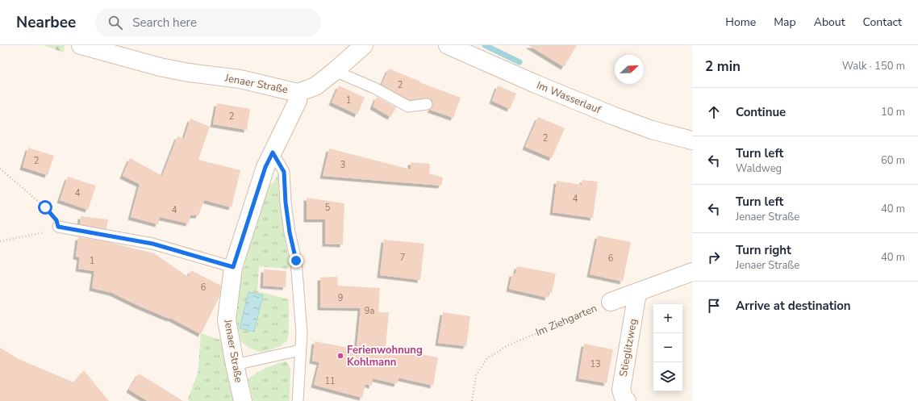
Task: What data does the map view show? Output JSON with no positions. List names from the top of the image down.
{
  "streets": {
    "street": [
      "Jenaer Straße",
      "Im Wasserlauf",
      "Im Ziehgarten",
      "Stieglitzweg"
    ]
  },
  "crossings": [
    ["Im Ziehgarten", "Stieglitzweg"]
  ],
  "places": ["Ferienwohnung Kohlmann"],
  "house_numbers": [
    "2",
    "1",
    "2",
    "2",
    "2",
    "3",
    "4",
    "4",
    "5",
    "4",
    "7",
    "6",
    "1",
    "6",
    "9",
    "9a",
    "13",
    "11"
  ],
  "north": "top right",
  "page": {
    "header": "Nearbee",
    "search": "Search here",
    "nav": [
      "Home",
      "Map",
      "About",
      "Contact"
    ],
    "heading": ["2 min", "Walk · 150 m"],
    "list": [
      ["Continue", "10 m"],
      ["Turn left", "Waldweg", "60 m"],
      ["Turn left", "Jenaer Straße", "40 m"],
      ["Turn right", "Jenaer Straße", "40 m"],
      "Arrive at destination"
    ],
    "map_buttons": ["+", "−"]
  }
}
